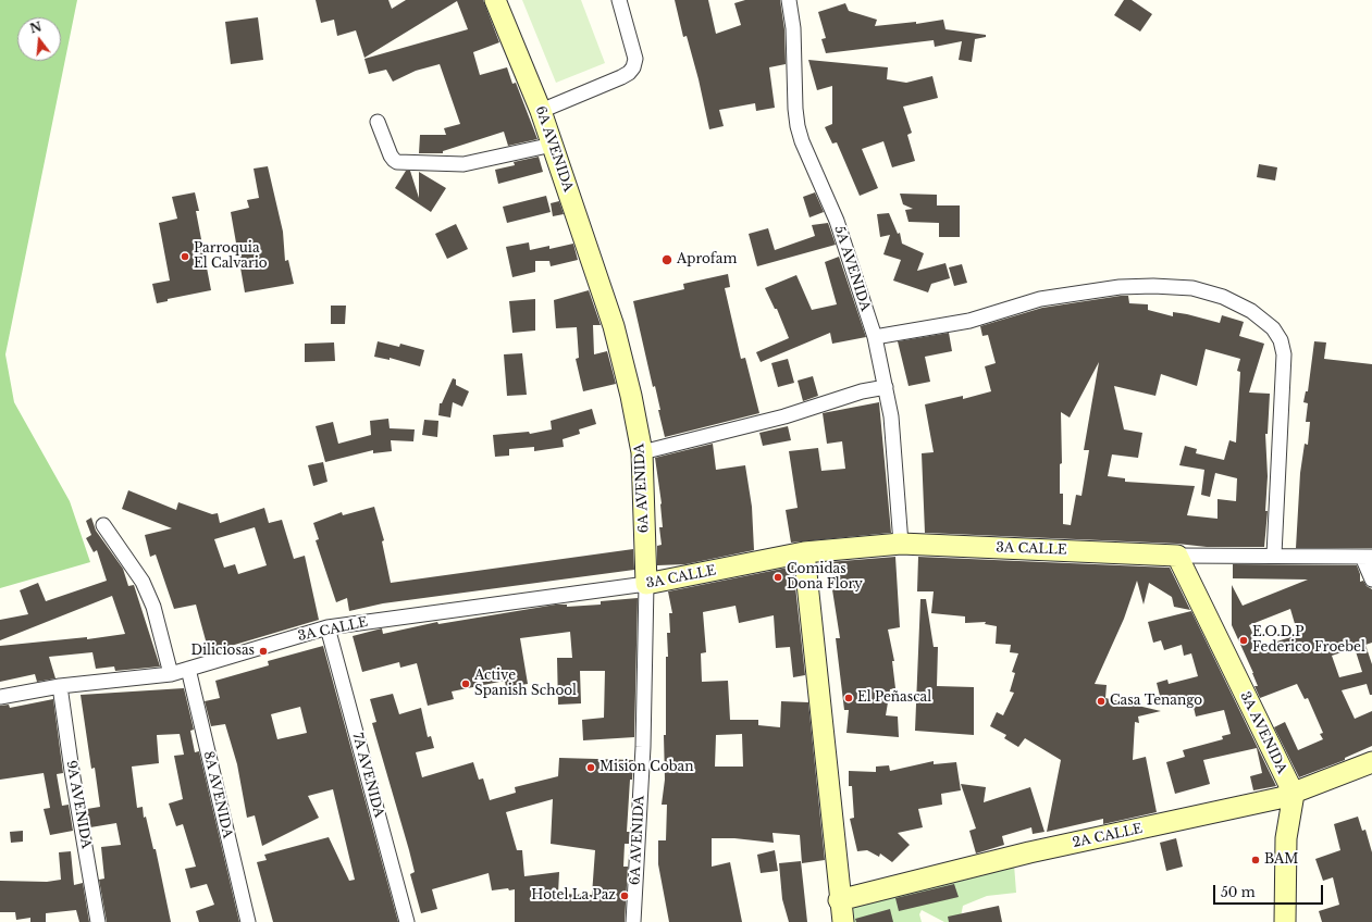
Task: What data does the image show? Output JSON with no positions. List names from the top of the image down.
{
  "streets": {
    "street": [
      "6A AVENIDA",
      "5A AVENIDA",
      "3A CALLE",
      "3A AVENIDA",
      "7A AVENIDA",
      "8A AVENIDA",
      "9A AVENIDA",
      "2A CALLE"
    ]
  },
  "crossings": [
    ["6A AVENIDA", "3A CALLE"],
    ["5A AVENIDA", "3A CALLE"],
    ["3A CALLE", "3A AVENIDA"],
    ["3A CALLE", "7A AVENIDA"],
    ["3A CALLE", "8A AVENIDA"],
    ["3A CALLE", "9A AVENIDA"],
    ["3A AVENIDA", "2A CALLE"]
  ],
  "places": [
    "Parroquia El Calvario",
    "Aprofam",
    "Comidas Dona Flory",
    "E.O.D.P Federico Froebel",
    "Diliciosas",
    "Active Spanish School",
    "El Peñascal",
    "Casa Tenango",
    "Mision Coban",
    "BAM",
    "Hotel La Paz"
  ],
  "scale_bar": "50 m",
  "north": "top"
}
